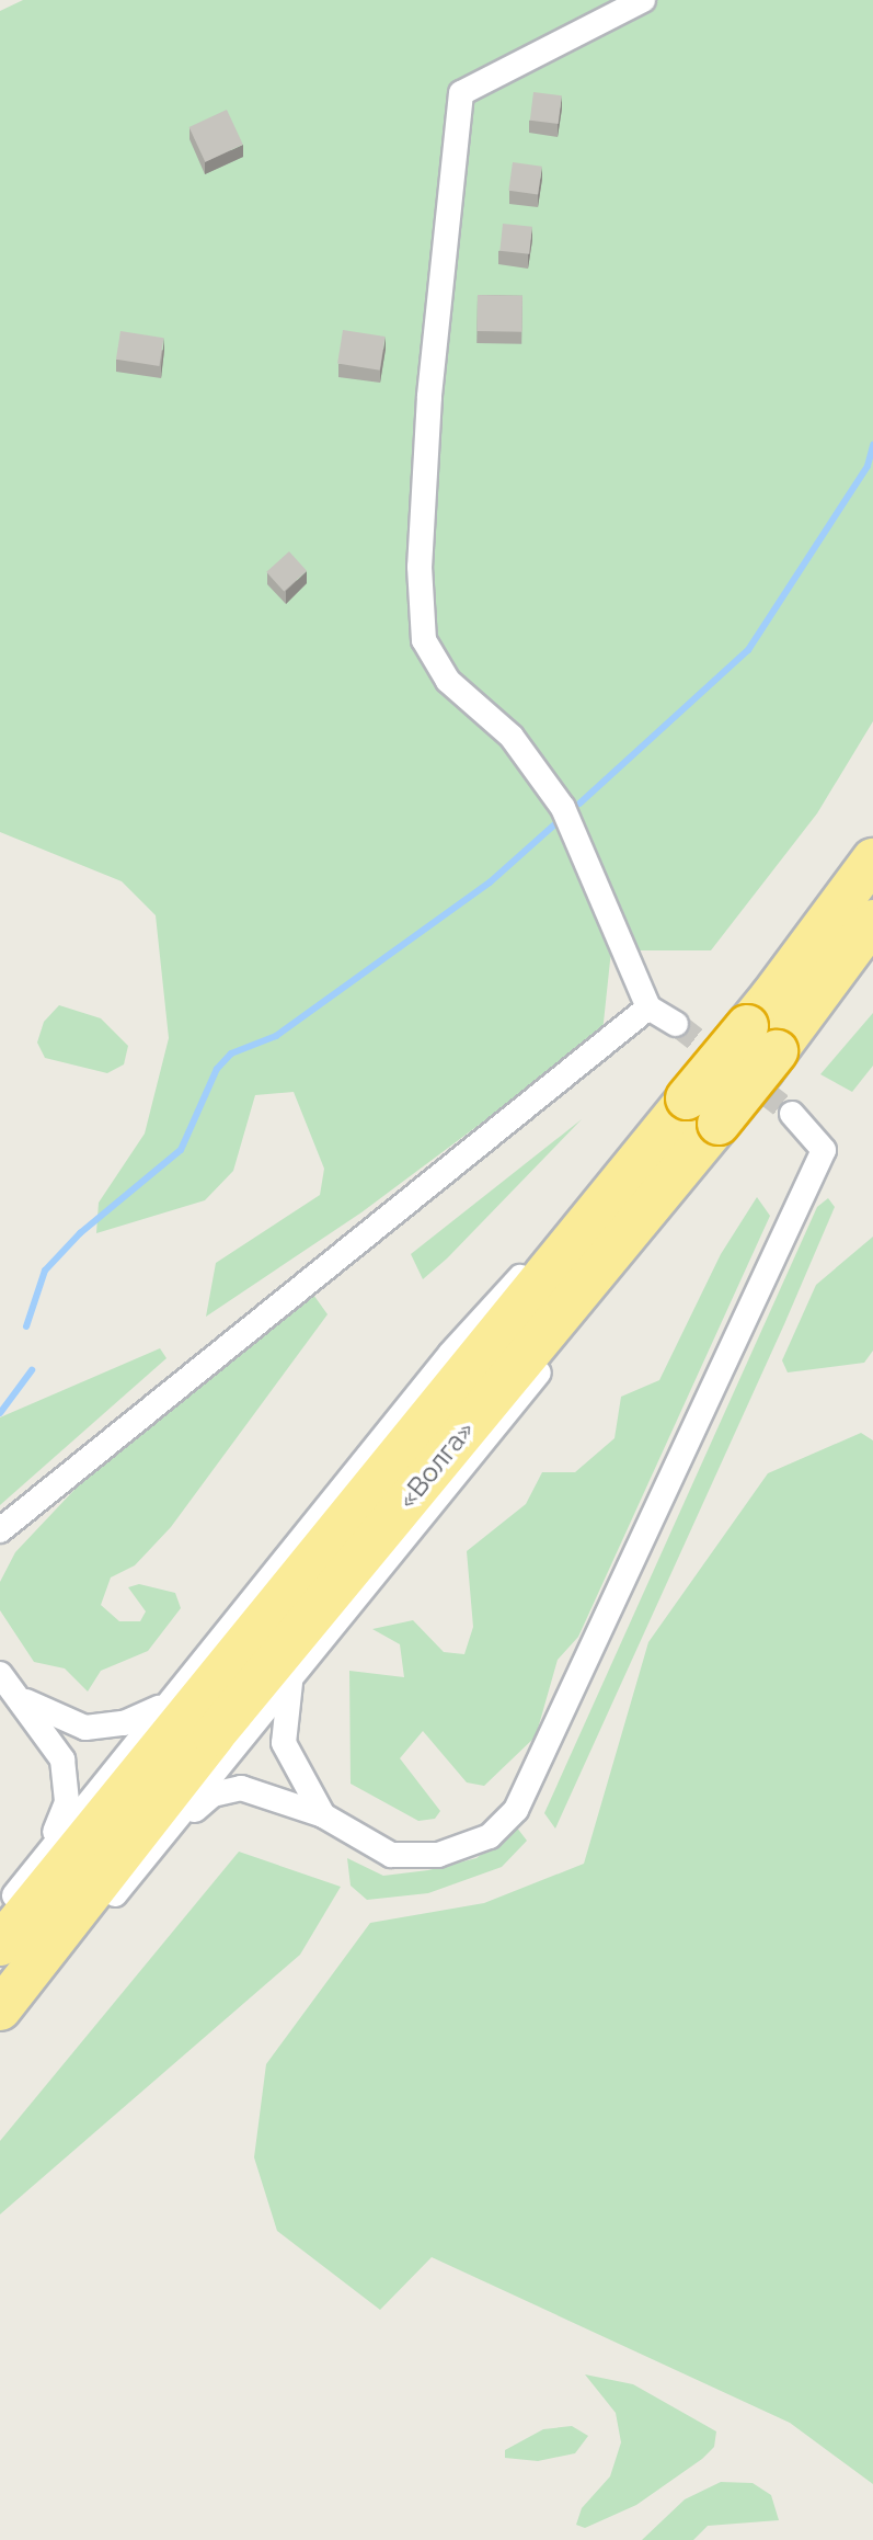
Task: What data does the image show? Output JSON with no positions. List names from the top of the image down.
{
  "streets": {
    "highway": ["«Волга»"]
  }
}
